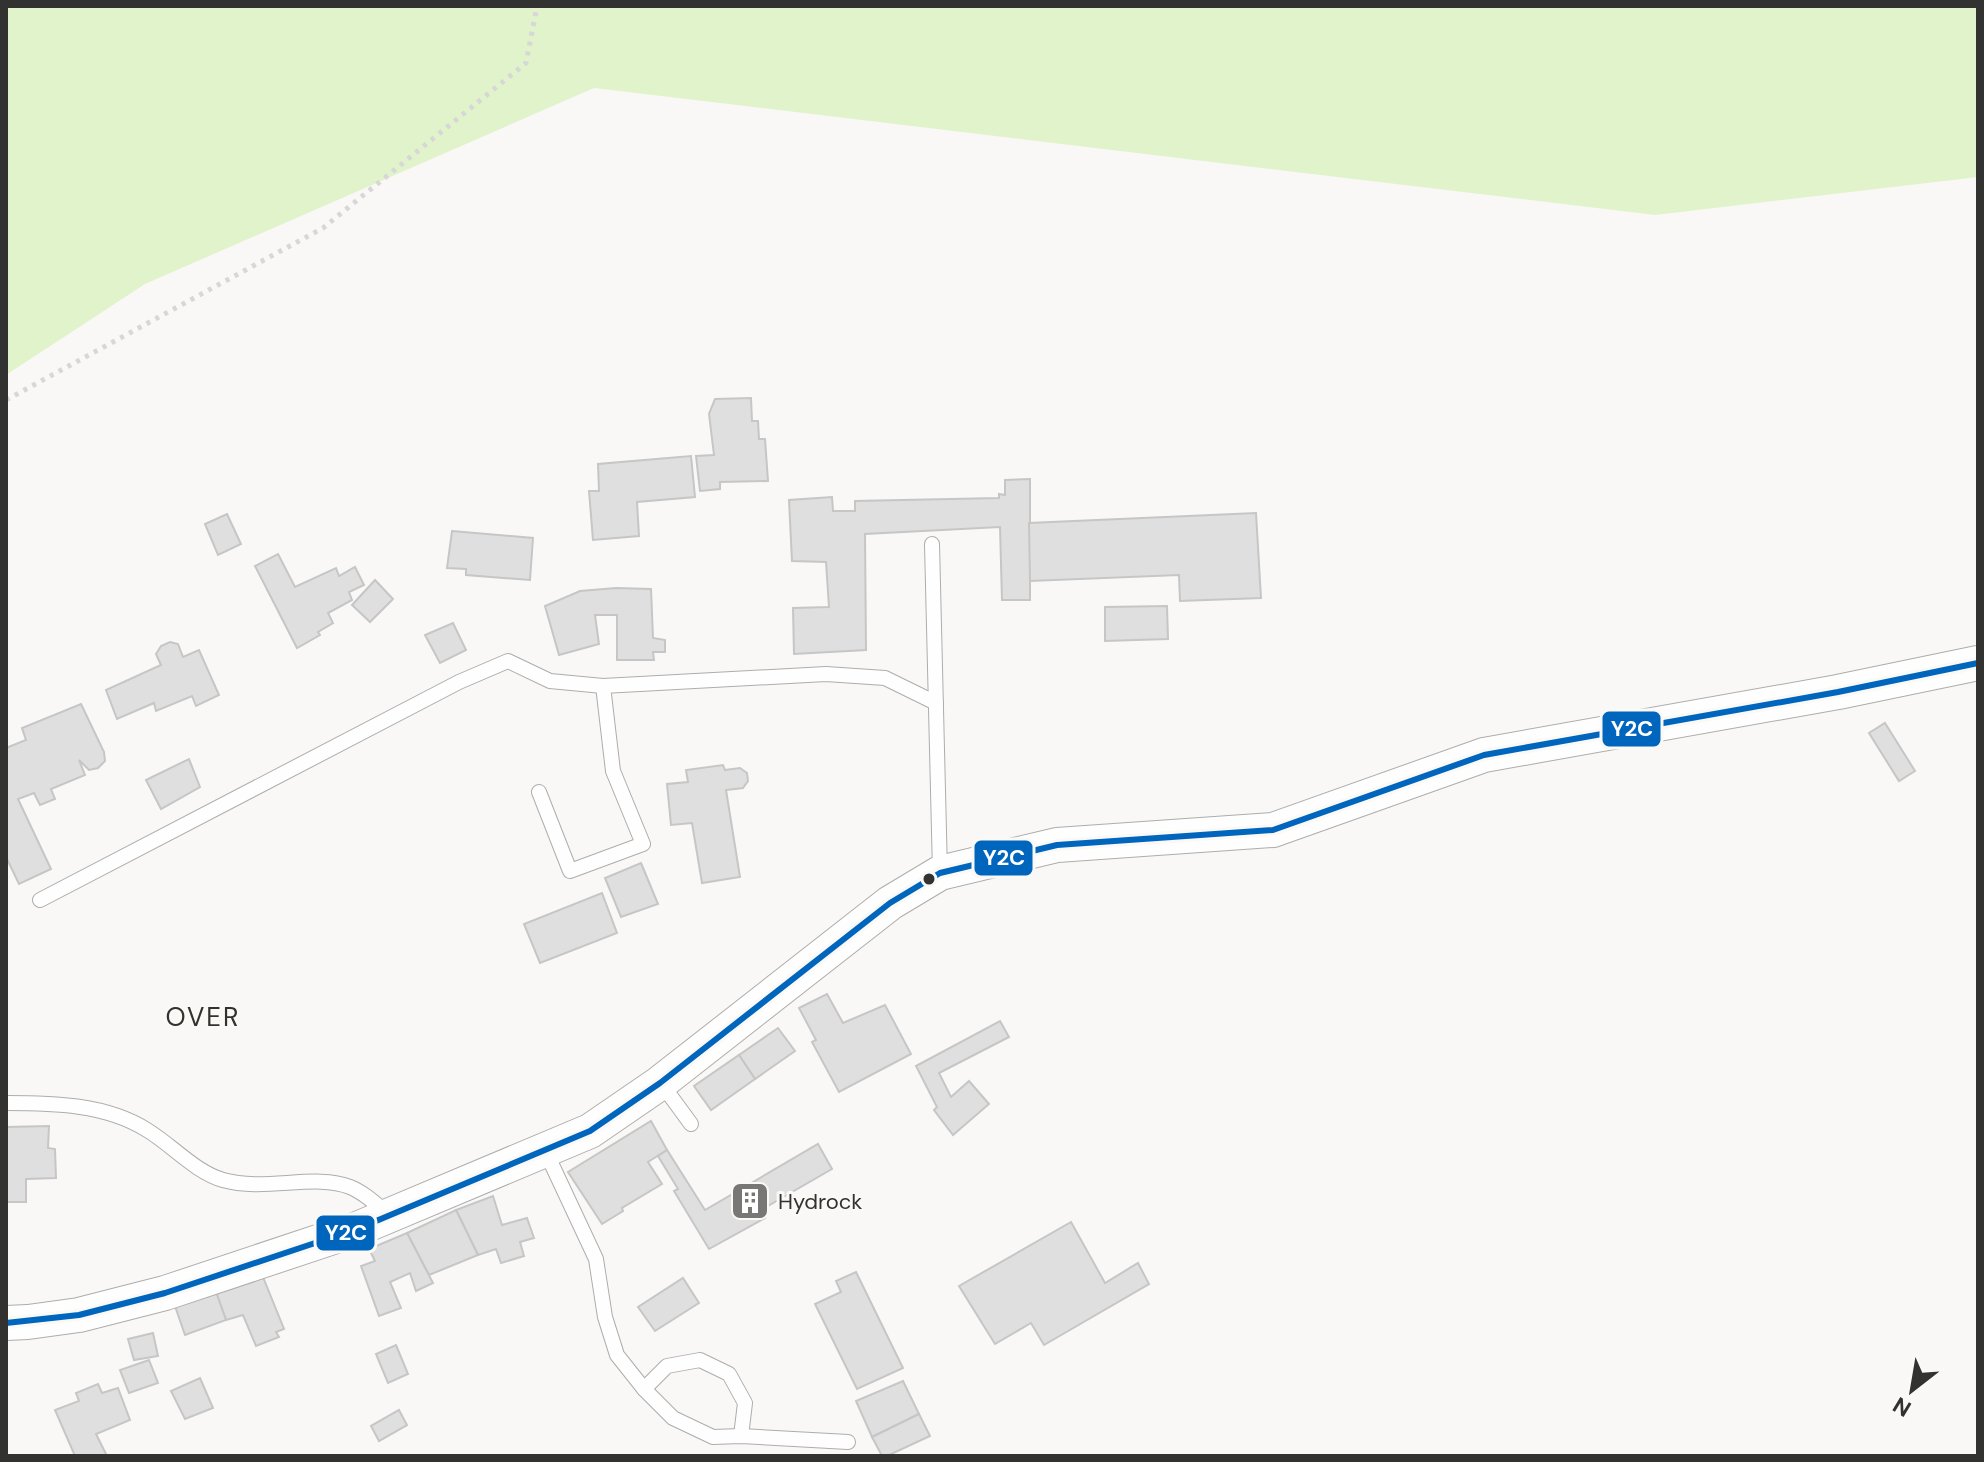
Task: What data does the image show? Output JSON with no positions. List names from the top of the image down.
{
  "districts": ["OVER"],
  "places": {
    "building": ["Hydrock"]
  },
  "lines": ["transit line Y2C"],
  "north": "bottom left"
}
